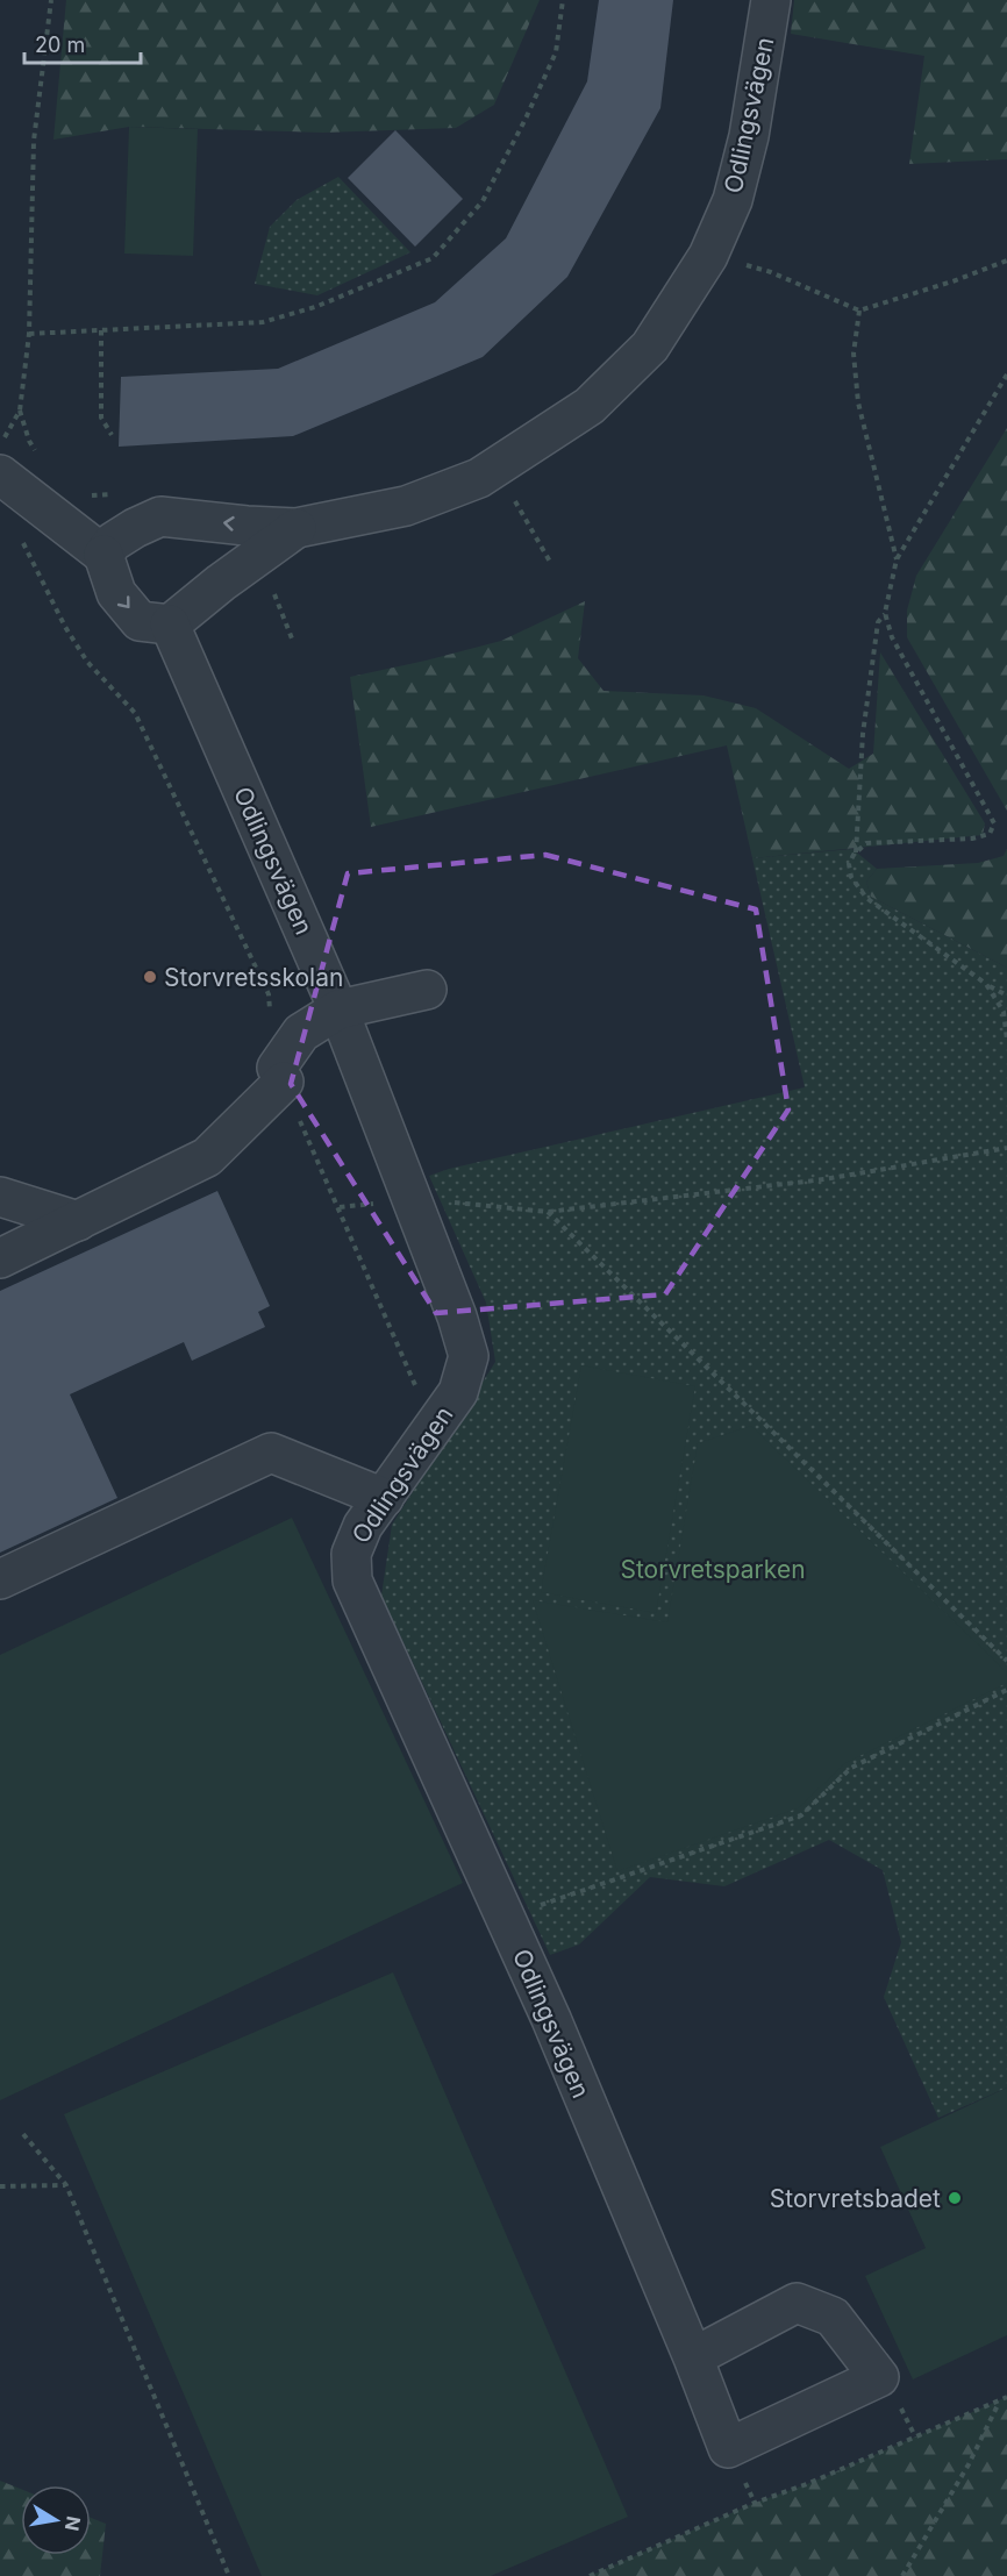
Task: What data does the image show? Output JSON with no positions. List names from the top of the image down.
{
  "streets": {
    "street": ["Odlingsvägen"]
  },
  "parks": ["Storvretsparken"],
  "places": ["Storvretsskolan", "Storvretsbadet"],
  "scale_bar": "20 m",
  "north": "right"
}
